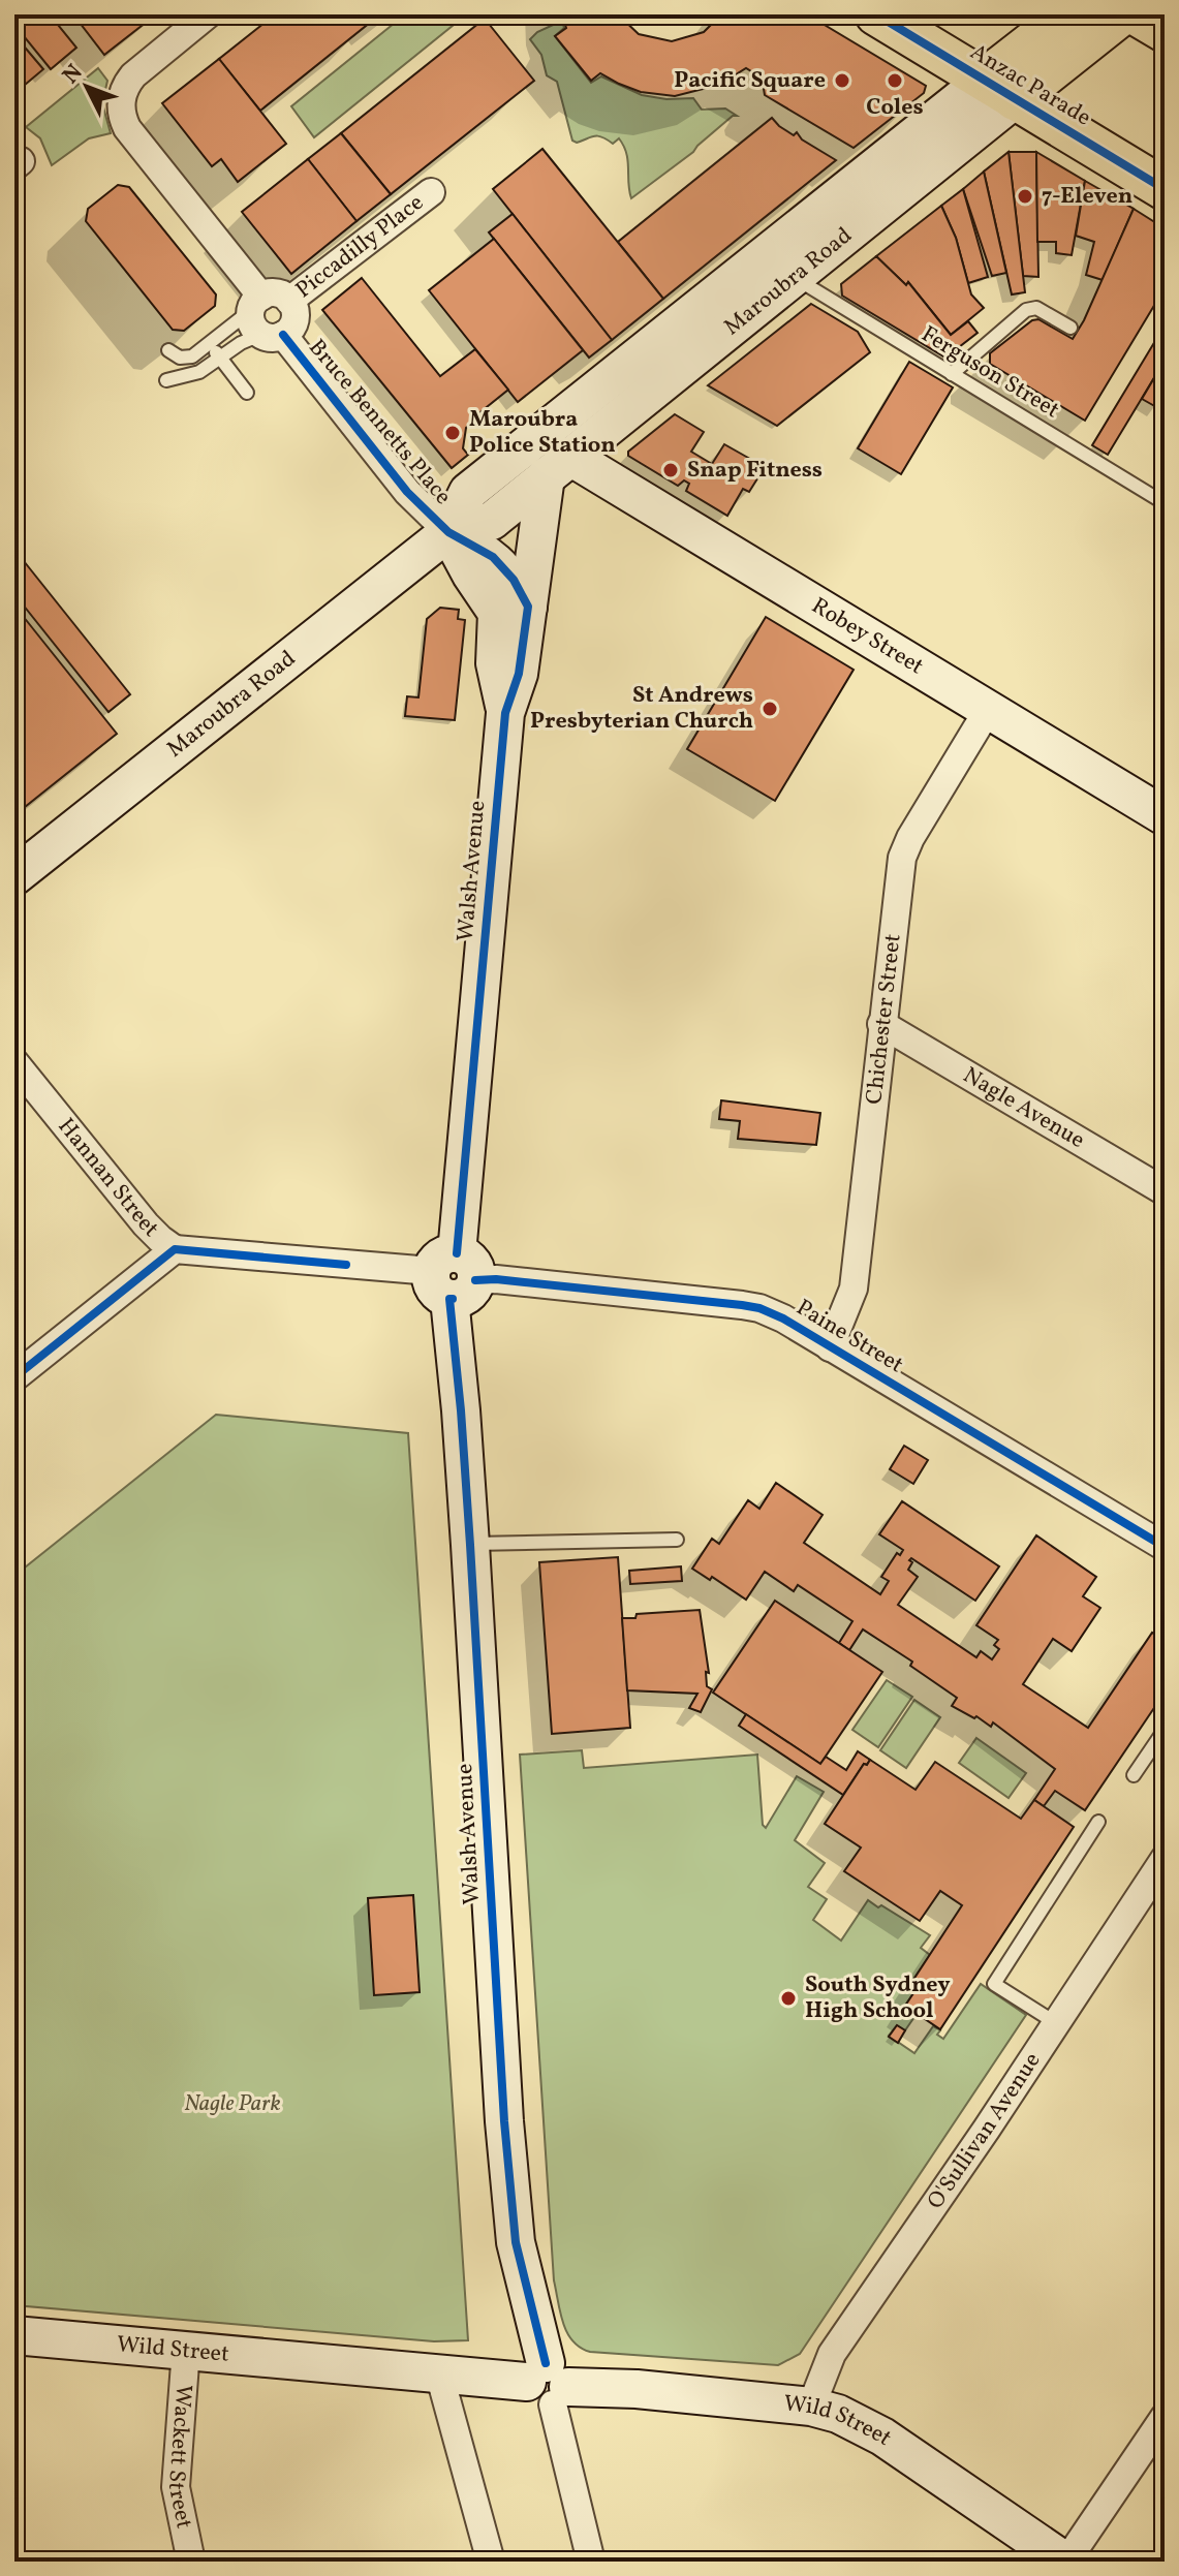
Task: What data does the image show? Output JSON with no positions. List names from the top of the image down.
{
  "streets": {
    "main road": ["Anzac Parade", "Maroubra Road"],
    "street": [
      "Piccadilly Place",
      "Bruce Bennetts Place",
      "Robey Street",
      "Walsh Avenue",
      "Chichester Street",
      "Nagle Avenue",
      "Hannan Street",
      "Paine Street",
      "O'Sullivan Avenue",
      "Wild Street",
      "Wackett Street"
    ],
    "lane": ["Ferguson Street"]
  },
  "crossings": [
    ["Anzac Parade", "Maroubra Road"],
    ["Piccadilly Place", "Bruce Bennetts Place"],
    ["Maroubra Road", "Ferguson Street"],
    ["Maroubra Road", "Bruce Bennetts Place"],
    ["Maroubra Road", "Robey Street"],
    ["Maroubra Road", "Walsh Avenue"],
    ["Bruce Bennetts Place", "Walsh Avenue"],
    ["Robey Street", "Walsh Avenue"],
    ["Robey Street", "Chichester Street"],
    ["Walsh Avenue", "Paine Street"],
    ["Walsh Avenue", "Wild Street"],
    ["Chichester Street", "Nagle Avenue"],
    ["Chichester Street", "Paine Street"],
    ["Hannan Street", "Paine Street"],
    ["O'Sullivan Avenue", "Wild Street"],
    ["Wild Street", "Wackett Street"]
  ],
  "parks": ["Nagle Park"],
  "places": [
    "Pacific Square",
    "Coles",
    "7-Eleven",
    "Maroubra Police Station",
    "Snap Fitness",
    "St Andrews Presbyterian Church",
    "South Sydney High School"
  ],
  "north": "top left"
}
